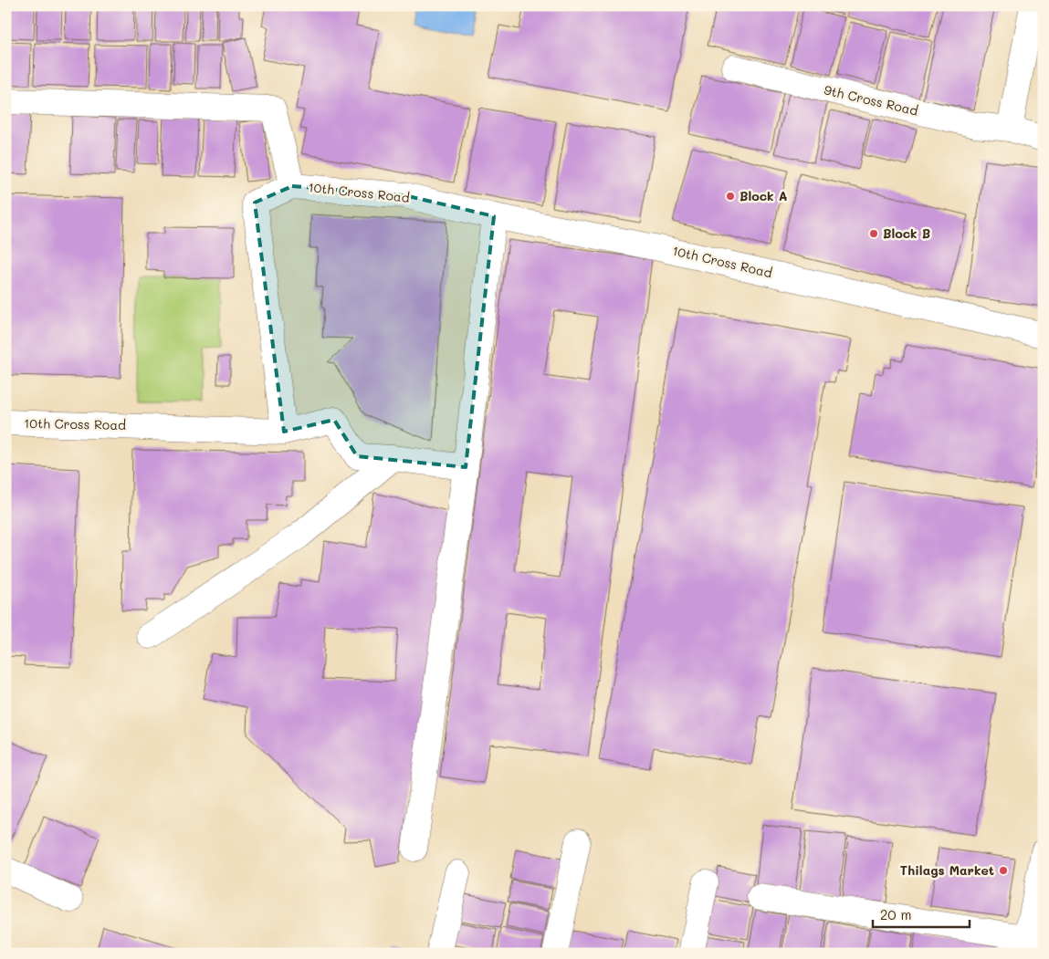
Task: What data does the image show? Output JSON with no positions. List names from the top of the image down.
{
  "streets": {
    "street": ["9th Cross Road", "10th Cross Road"]
  },
  "places": ["Block A", "Block B", "Thilags Market"],
  "scale_bar": "20 m"
}
